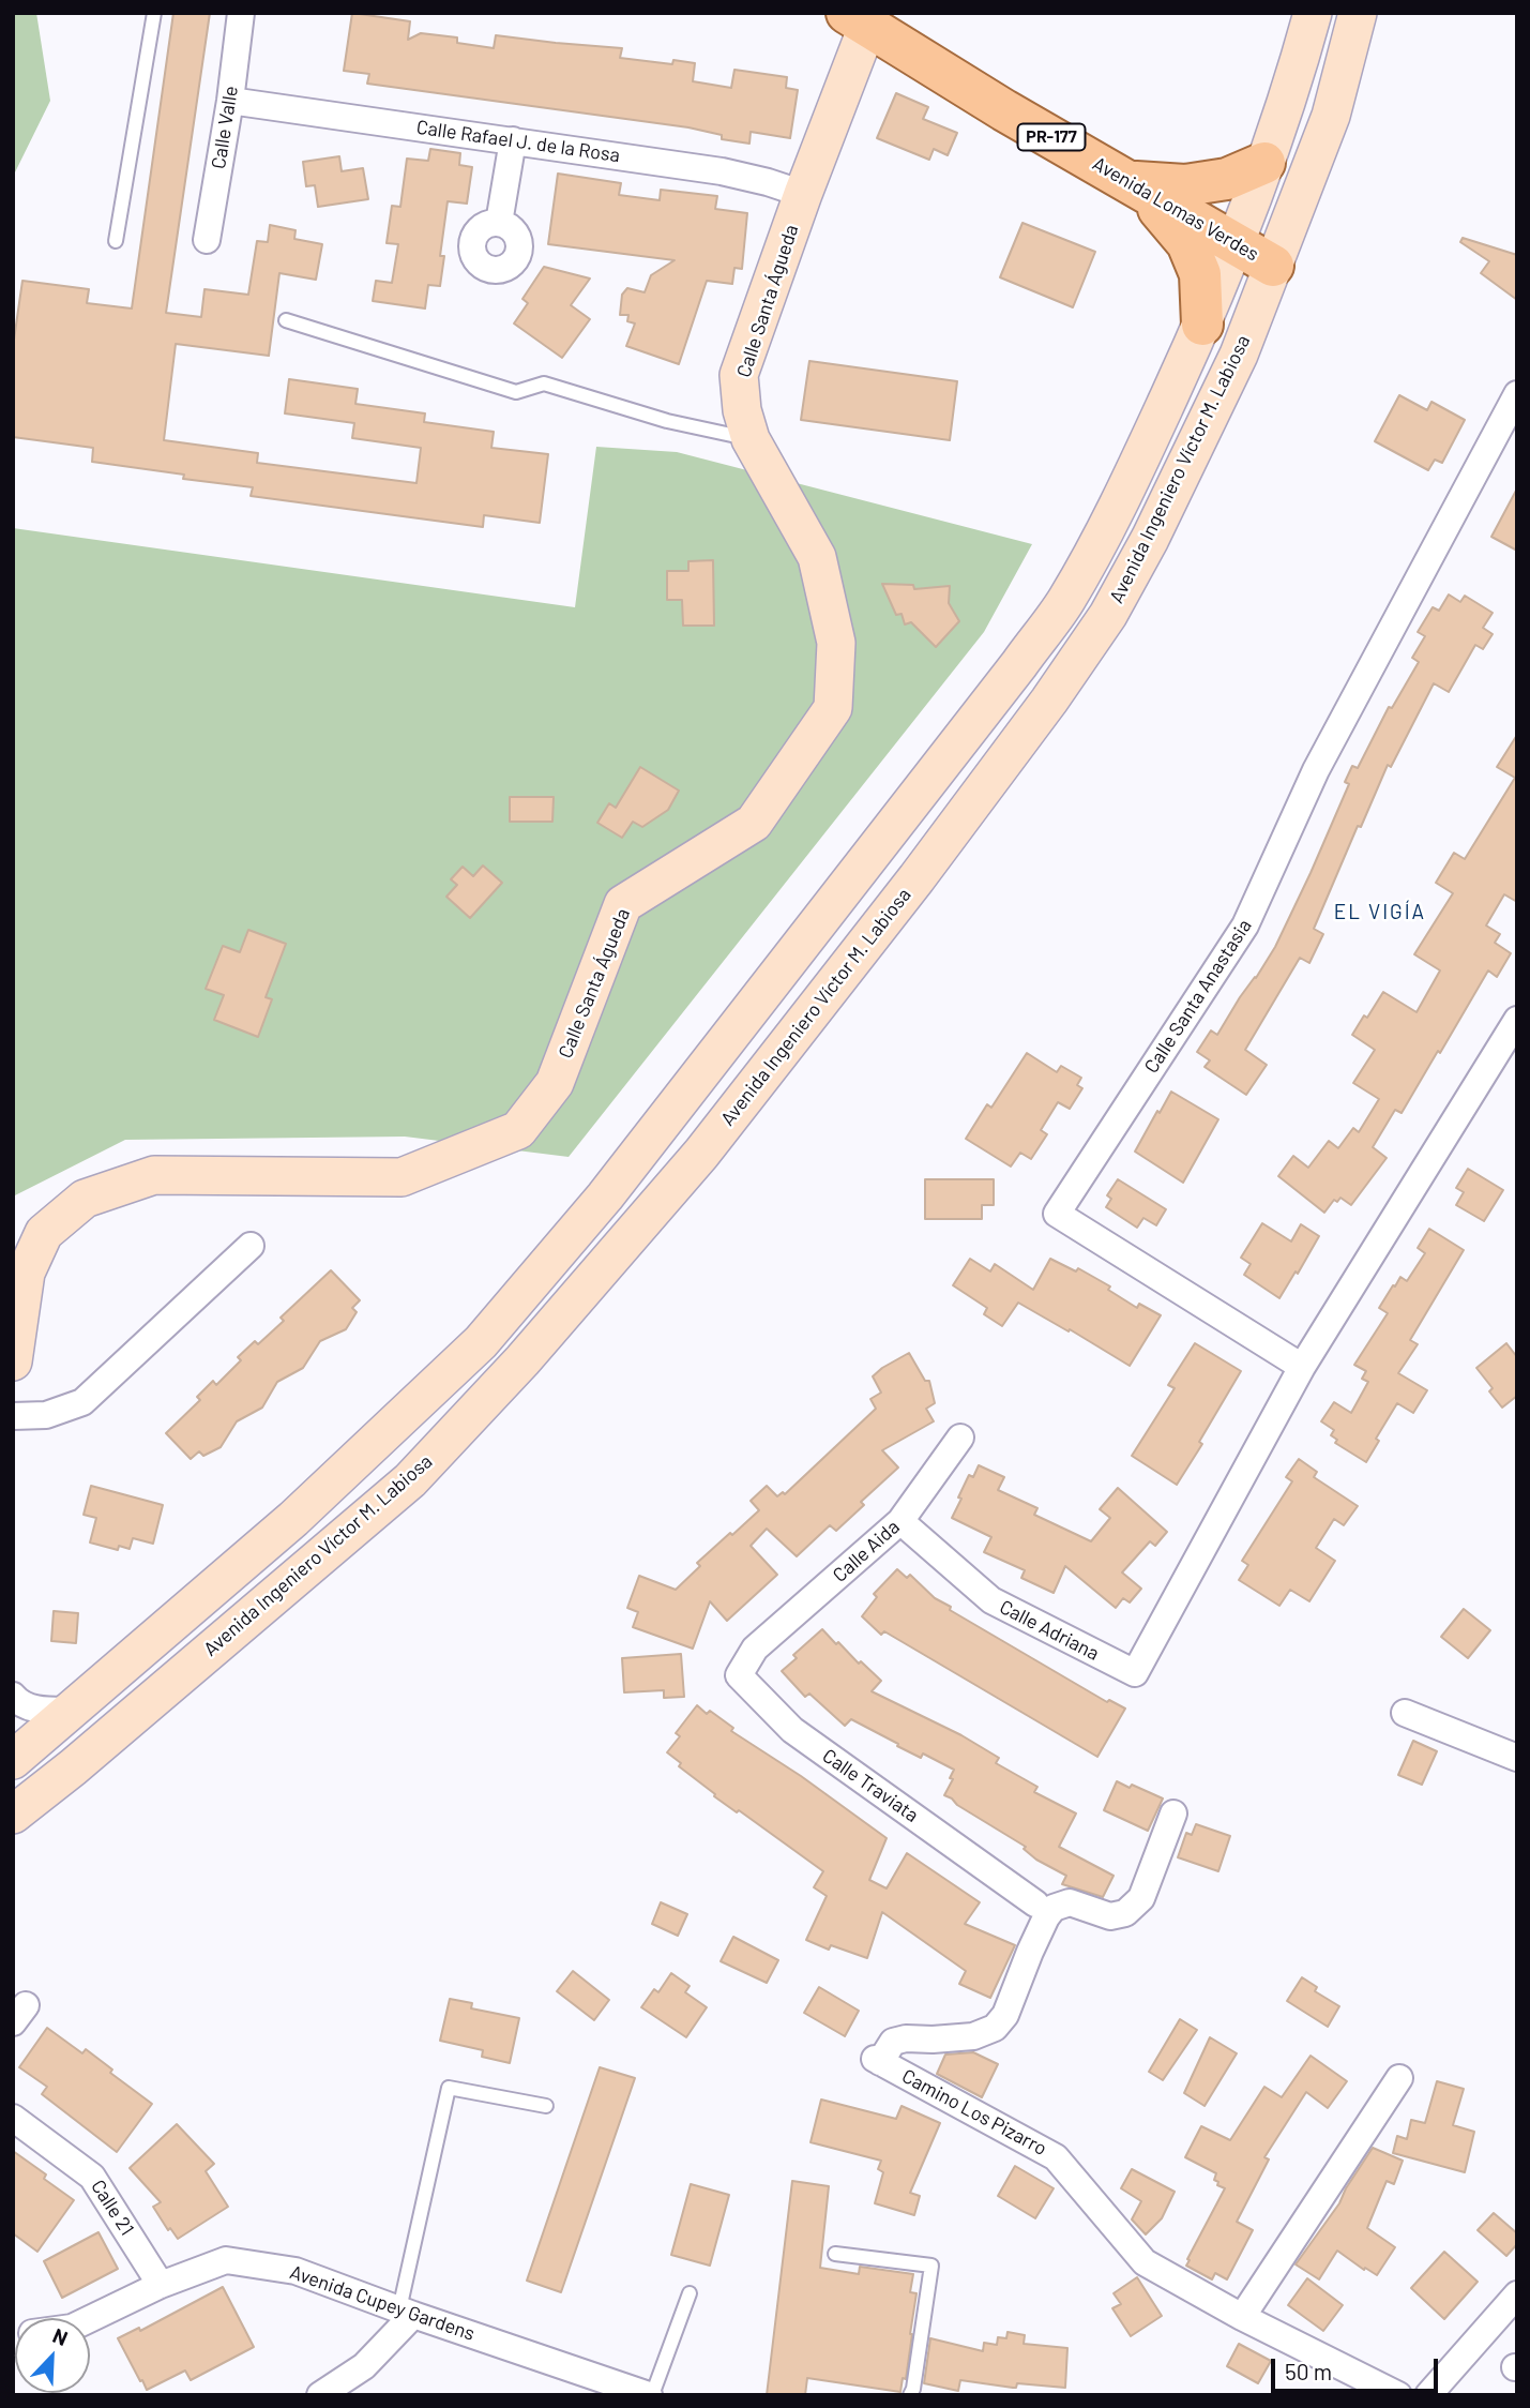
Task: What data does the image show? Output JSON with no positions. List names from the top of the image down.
{
  "streets": {
    "main road": [
      "PR-177",
      "Avenida Lomas Verdes",
      "Calle Santa Águeda",
      "Avenida Ingeniero Víctor M. Labiosa"
    ],
    "street": [
      "Calle Valle",
      "Calle Rafael J. de la Rosa",
      "Calle Santa Anastasia",
      "Calle Aida",
      "Calle Adriana",
      "Calle Traviata",
      "Camino Los Pizarro",
      "Calle 21",
      "Avenida Cupey Gardens"
    ]
  },
  "crossings": [
    ["Calle Valle", "Calle Rafael J. de la Rosa"],
    ["Calle Rafael J. de la Rosa", "Calle Santa Águeda"],
    ["Avenida Lomas Verdes", "Calle Santa Águeda"],
    ["Avenida Lomas Verdes", "Avenida Ingeniero Víctor M. Labiosa"],
    ["Calle Santa Anastasia", "Calle Adriana"],
    ["Calle Aida", "Calle Adriana"],
    ["Calle Aida", "Calle Traviata"],
    ["Calle 21", "Avenida Cupey Gardens"]
  ],
  "districts": ["EL VIGÍA"],
  "scale_bar": "50 m",
  "north": "top right"
}
